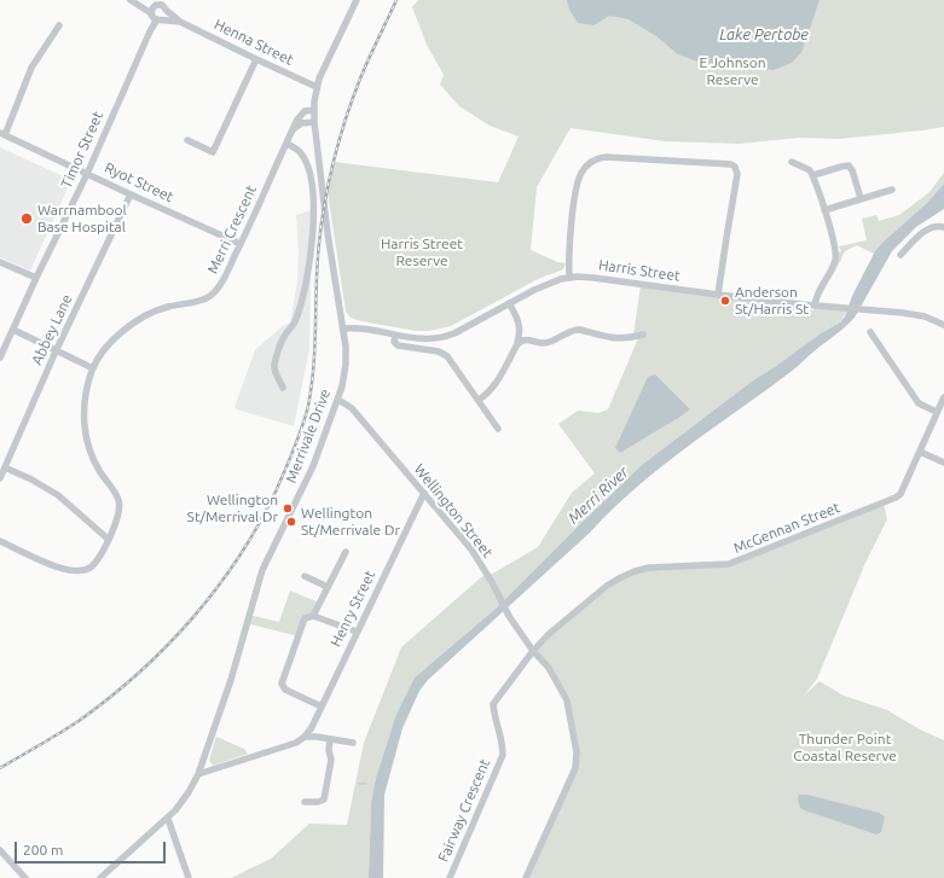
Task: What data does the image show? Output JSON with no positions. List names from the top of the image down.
{
  "streets": {
    "street": [
      "Henna Street",
      "Timor Street",
      "Ryot Street",
      "Merri Crescent",
      "Harris Street",
      "Abbey Lane",
      "Merrivale Drive",
      "Wellington Street",
      "McGennan Street",
      "Henry Street",
      "Fairway Crescent"
    ]
  },
  "crossings": [
    ["Henna Street", "Timor Street"],
    ["Henna Street", "Merrivale Drive"],
    ["Timor Street", "Ryot Street"],
    ["Ryot Street", "Merri Crescent"],
    ["Ryot Street", "Abbey Lane"],
    ["Merri Crescent", "Merrivale Drive"],
    ["Harris Street", "Merrivale Drive"],
    ["Merrivale Drive", "Wellington Street"],
    ["Wellington Street", "McGennan Street"],
    ["Wellington Street", "Henry Street"],
    ["Wellington Street", "Fairway Crescent"],
    ["McGennan Street", "Fairway Crescent"]
  ],
  "water": ["Lake Pertobe", "Merri River"],
  "parks": ["E Johnson Reserve", "Harris Street Reserve", "Thunder Point Coastal Reserve"],
  "places": [
    "Warrnambool Base Hospital",
    "Anderson St/Harris St",
    "Wellington St/Merrival Dr",
    "Wellington St/Merrivale Dr"
  ],
  "scale_bar": "200 m"
}
